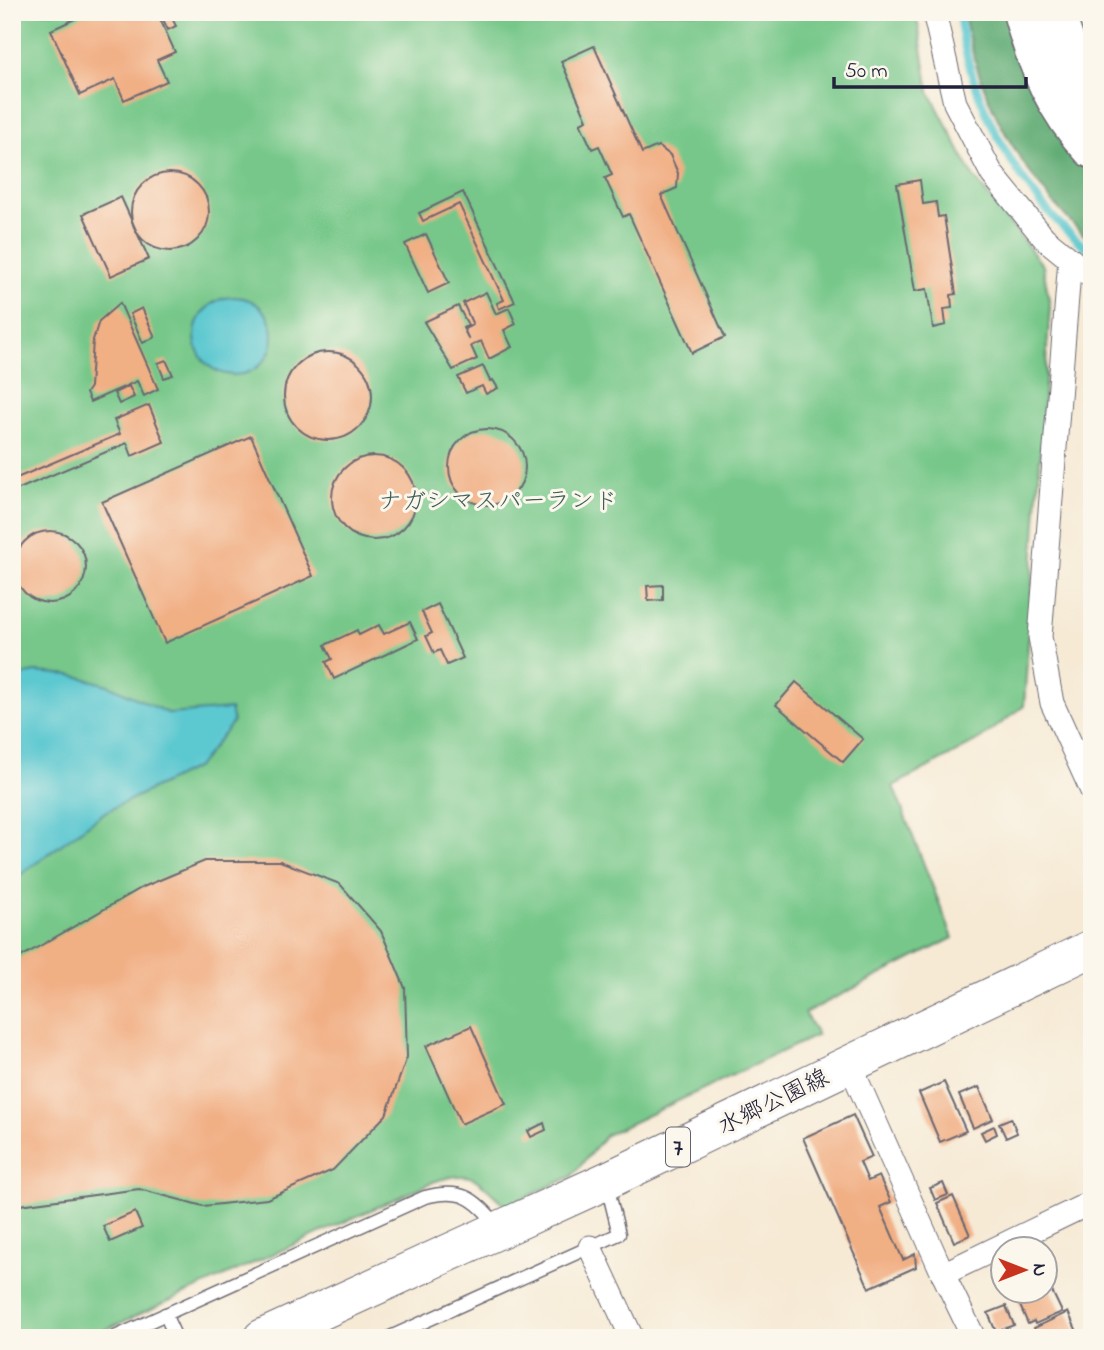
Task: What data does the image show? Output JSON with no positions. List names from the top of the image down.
{
  "streets": {
    "main road": ["水郷公園線", "7"]
  },
  "parks": ["ナガシマスパーランド"],
  "scale_bar": "50 m",
  "north": "right"
}
